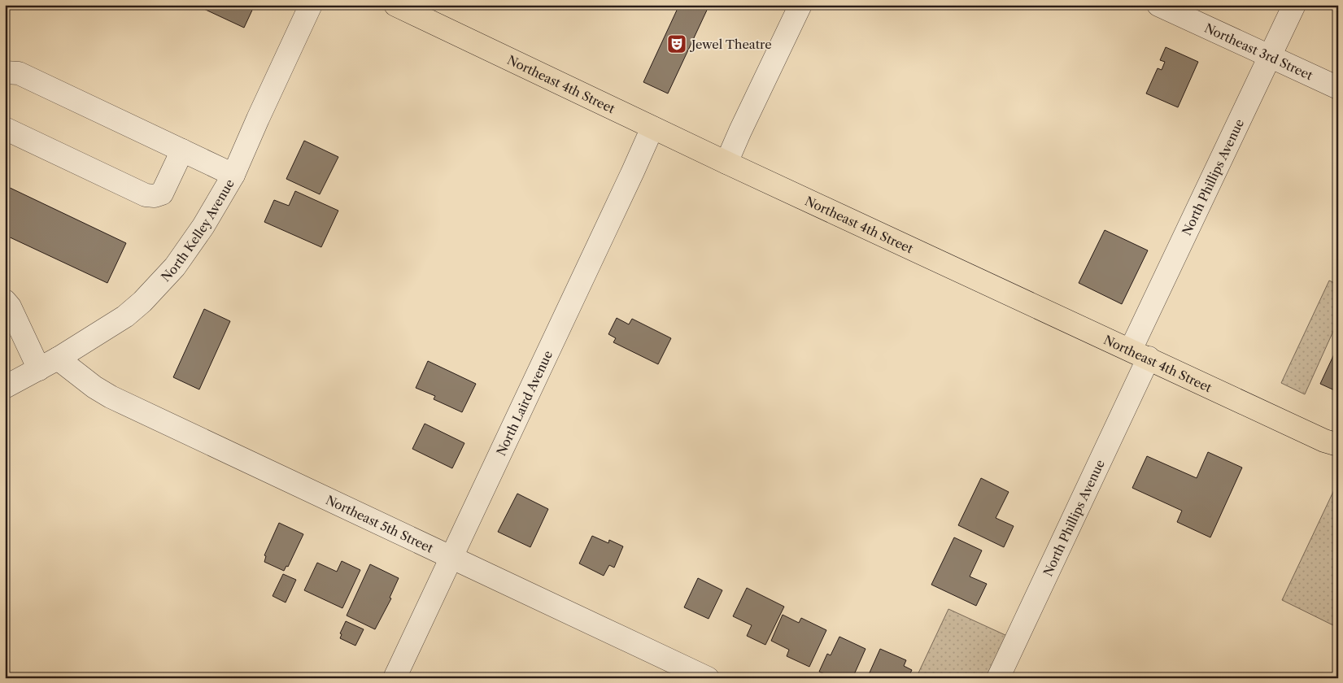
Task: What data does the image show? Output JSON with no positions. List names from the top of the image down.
{
  "streets": {
    "main road": ["Northeast 4th Street"],
    "street": [
      "Northeast 3rd Street",
      "North Phillips Avenue",
      "North Kelley Avenue",
      "North Laird Avenue",
      "Northeast 5th Street"
    ]
  },
  "crossings": [
    ["Northeast 3rd Street", "North Phillips Avenue"],
    ["Northeast 4th Street", "North Phillips Avenue"],
    ["Northeast 4th Street", "North Laird Avenue"],
    ["North Kelley Avenue", "Northeast 5th Street"],
    ["North Laird Avenue", "Northeast 5th Street"]
  ],
  "places": {
    "theatre": ["Jewel Theatre"]
  }
}
